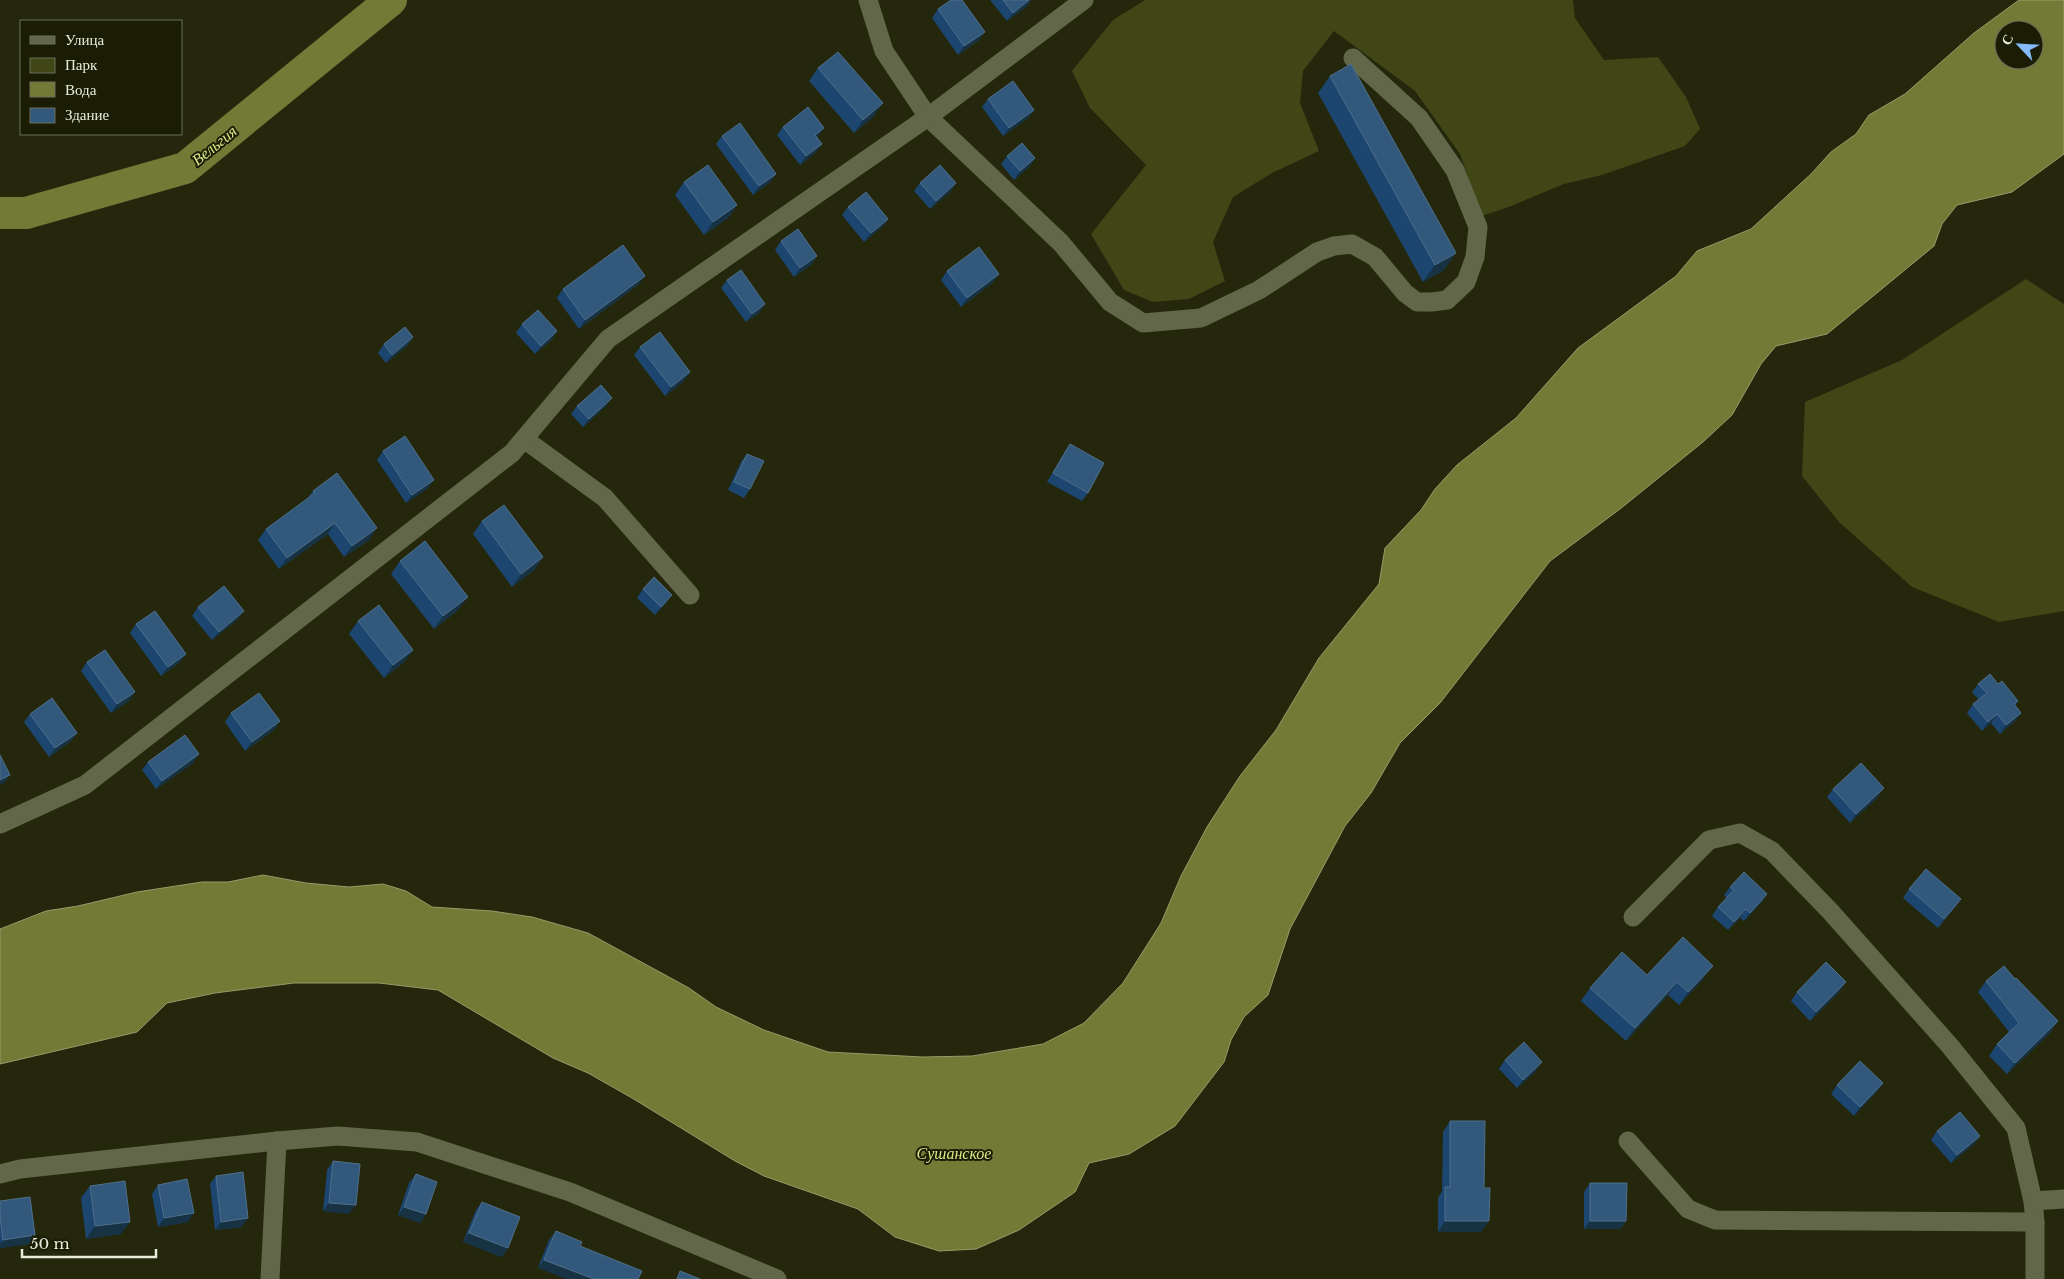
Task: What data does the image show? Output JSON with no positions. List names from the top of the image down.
{
  "water": ["Вельгия", "Сушанское"],
  "legend": [
    "Улица",
    "Парк",
    "Вода",
    "Здание"
  ],
  "scale_bar": "50 m",
  "north": "top left"
}
